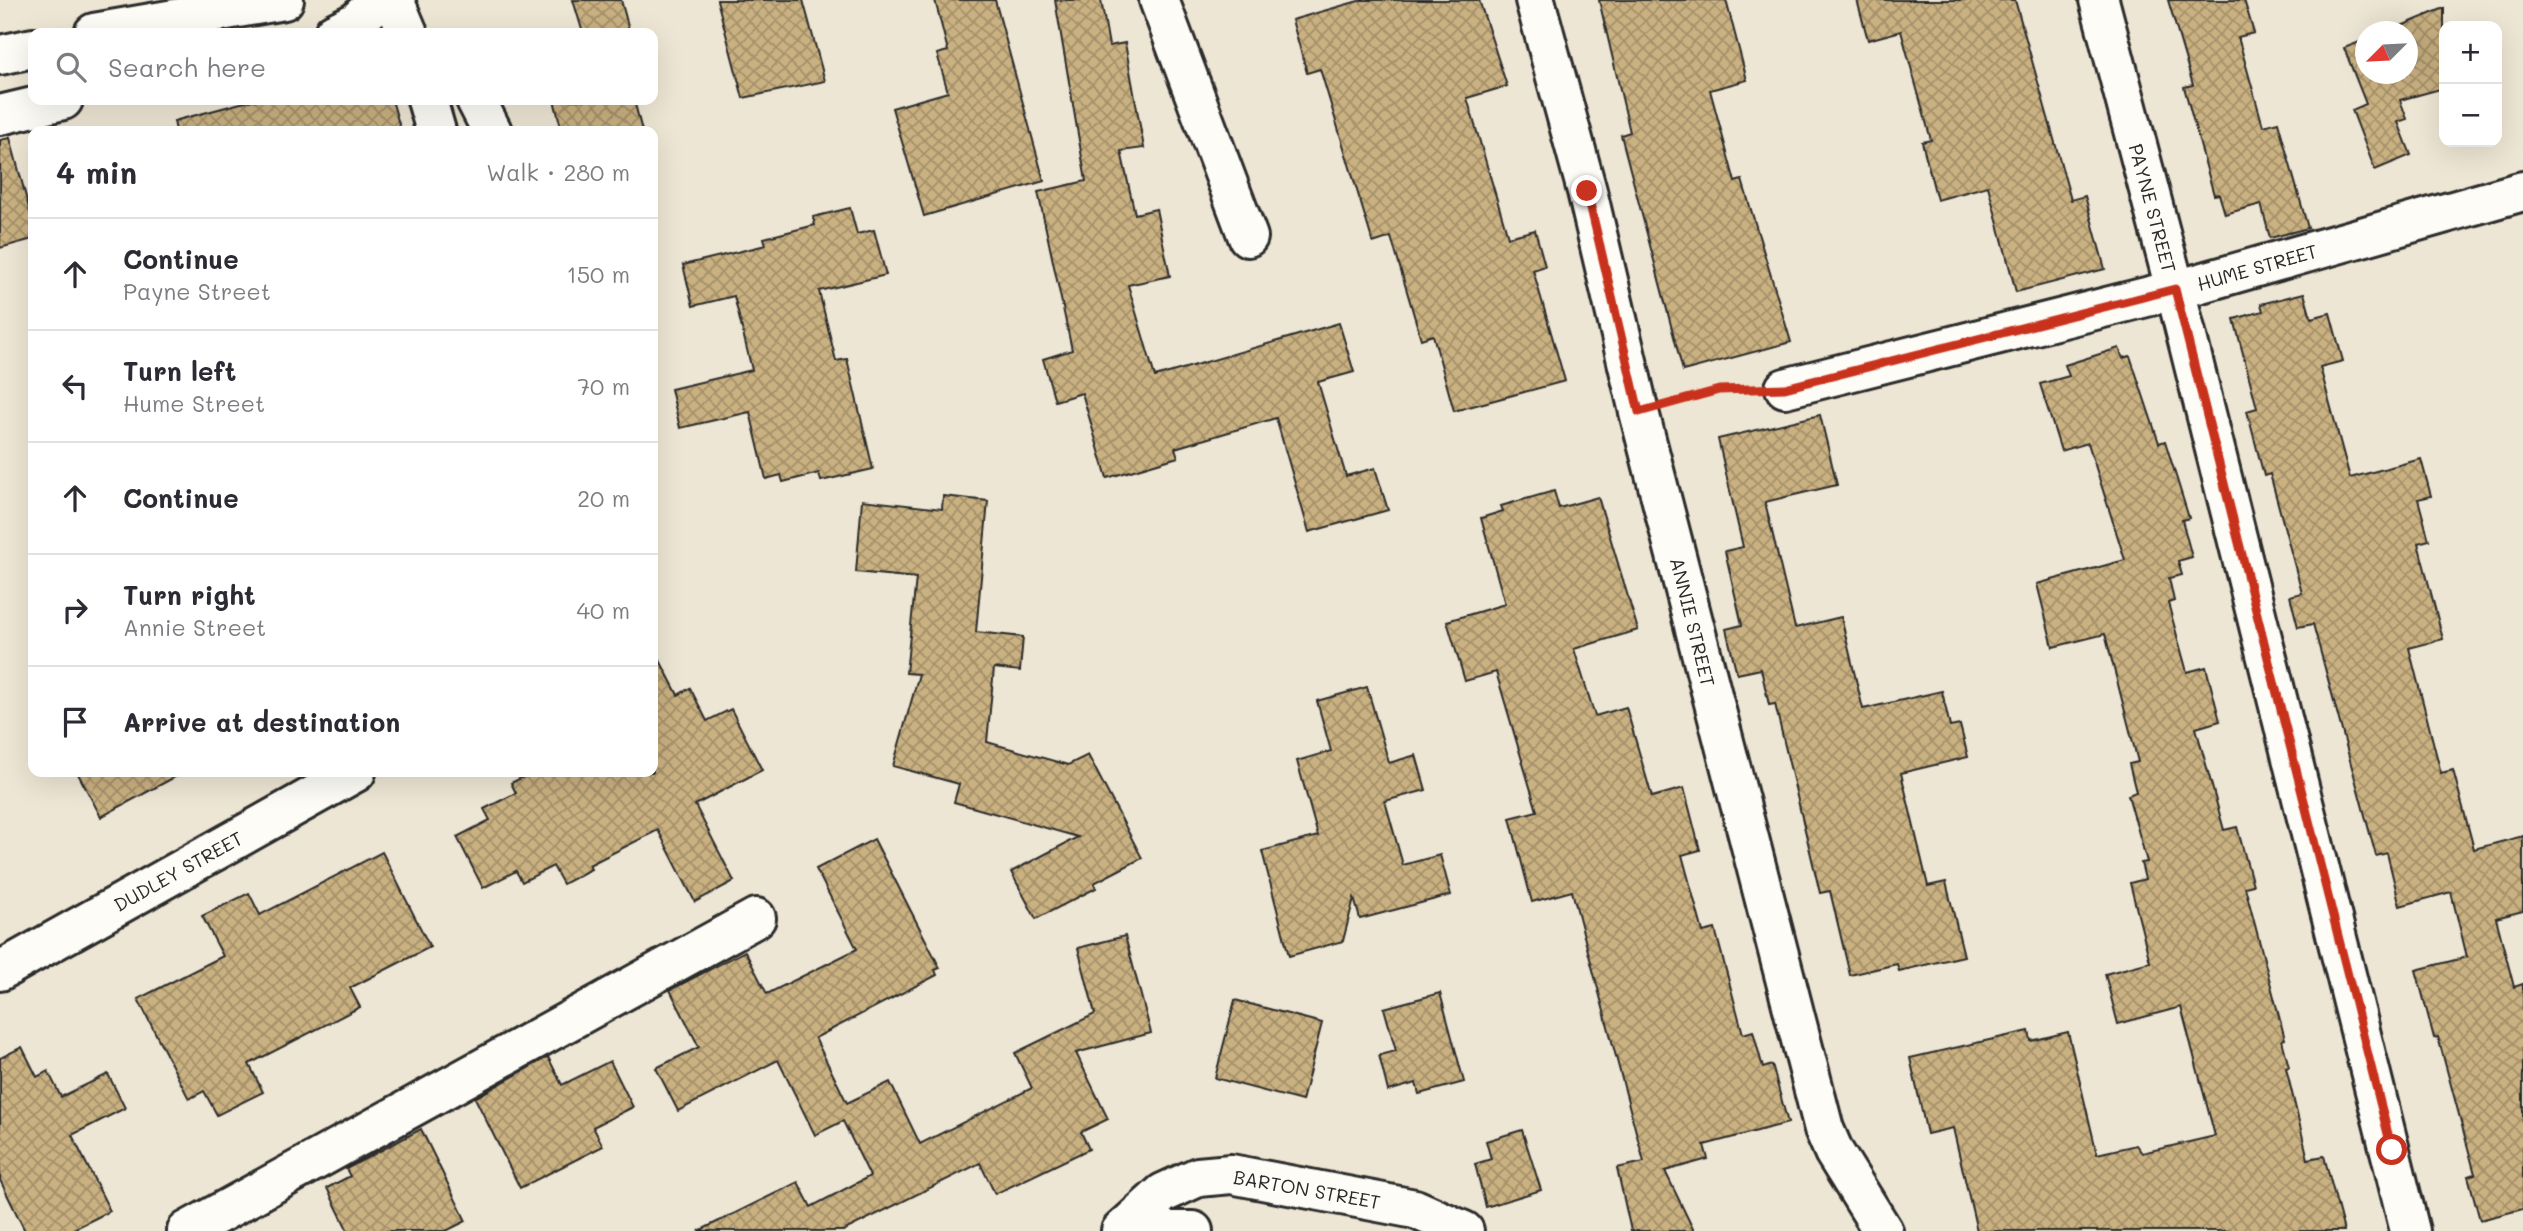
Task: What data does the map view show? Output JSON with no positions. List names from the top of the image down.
{
  "streets": {
    "street": [
      "PAYNE STREET",
      "HUME STREET",
      "ANNIE STREET",
      "DUDLEY STREET",
      "BARTON STREET"
    ]
  },
  "crossings": [
    ["PAYNE STREET", "HUME STREET"]
  ],
  "north": "bottom left",
  "page": {
    "map_buttons": ["+", "−"],
    "search": "Search here",
    "heading": ["4 min", "Walk · 280 m"],
    "list": [
      ["Continue", "Payne Street", "150 m"],
      ["Turn left", "Hume Street", "70 m"],
      ["Continue", "20 m"],
      ["Turn right", "Annie Street", "40 m"],
      "Arrive at destination"
    ]
  }
}
